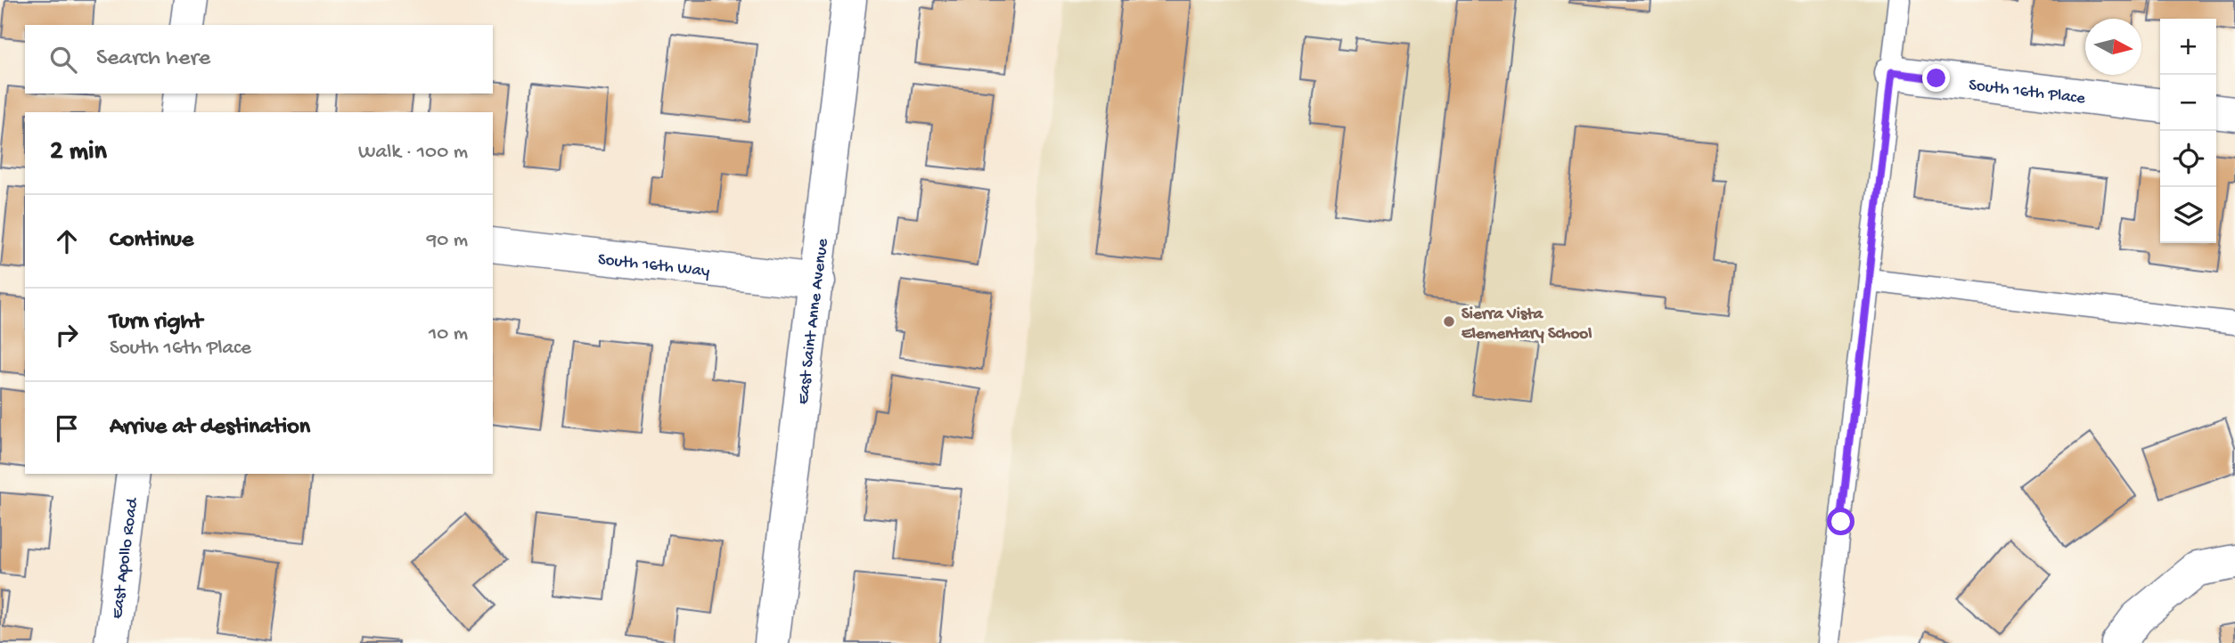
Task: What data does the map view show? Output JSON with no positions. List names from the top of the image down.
{
  "streets": {
    "street": [
      "South 16th Place",
      "South 16th Way",
      "East Saint Anne Avenue",
      "East Apollo Road"
    ]
  },
  "crossings": [
    ["South 16th Way", "East Saint Anne Avenue"]
  ],
  "places": ["Sierra Vista Elementary School"],
  "north": "right",
  "page": {
    "map_buttons": ["+", "−"],
    "search": "Search here",
    "heading": ["2 min", "Walk · 100 m"],
    "list": [
      ["Continue", "90 m"],
      ["Turn right", "South 16th Place", "10 m"],
      "Arrive at destination"
    ]
  }
}
